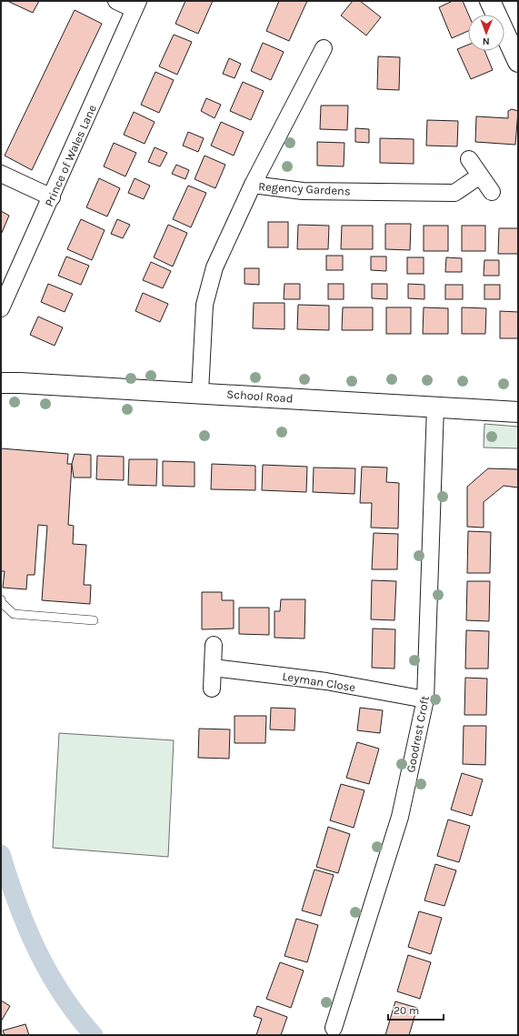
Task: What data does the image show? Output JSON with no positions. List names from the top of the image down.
{
  "streets": {
    "street": [
      "Prince of Wales Lane",
      "Regency Gardens",
      "School Road",
      "Leyman Close",
      "Goodrest Croft"
    ]
  },
  "crossings": [
    ["Regency Gardens", "School Road"],
    ["School Road", "Goodrest Croft"],
    ["Leyman Close", "Goodrest Croft"]
  ],
  "scale_bar": "20 m",
  "north": "bottom"
}
